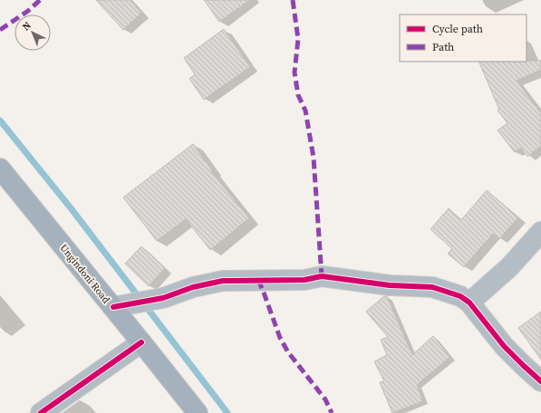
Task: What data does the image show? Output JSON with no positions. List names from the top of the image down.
{
  "streets": {
    "main road": ["Ungindoni Road"]
  },
  "legend": ["Cycle path", "Path"],
  "north": "top left"
}
